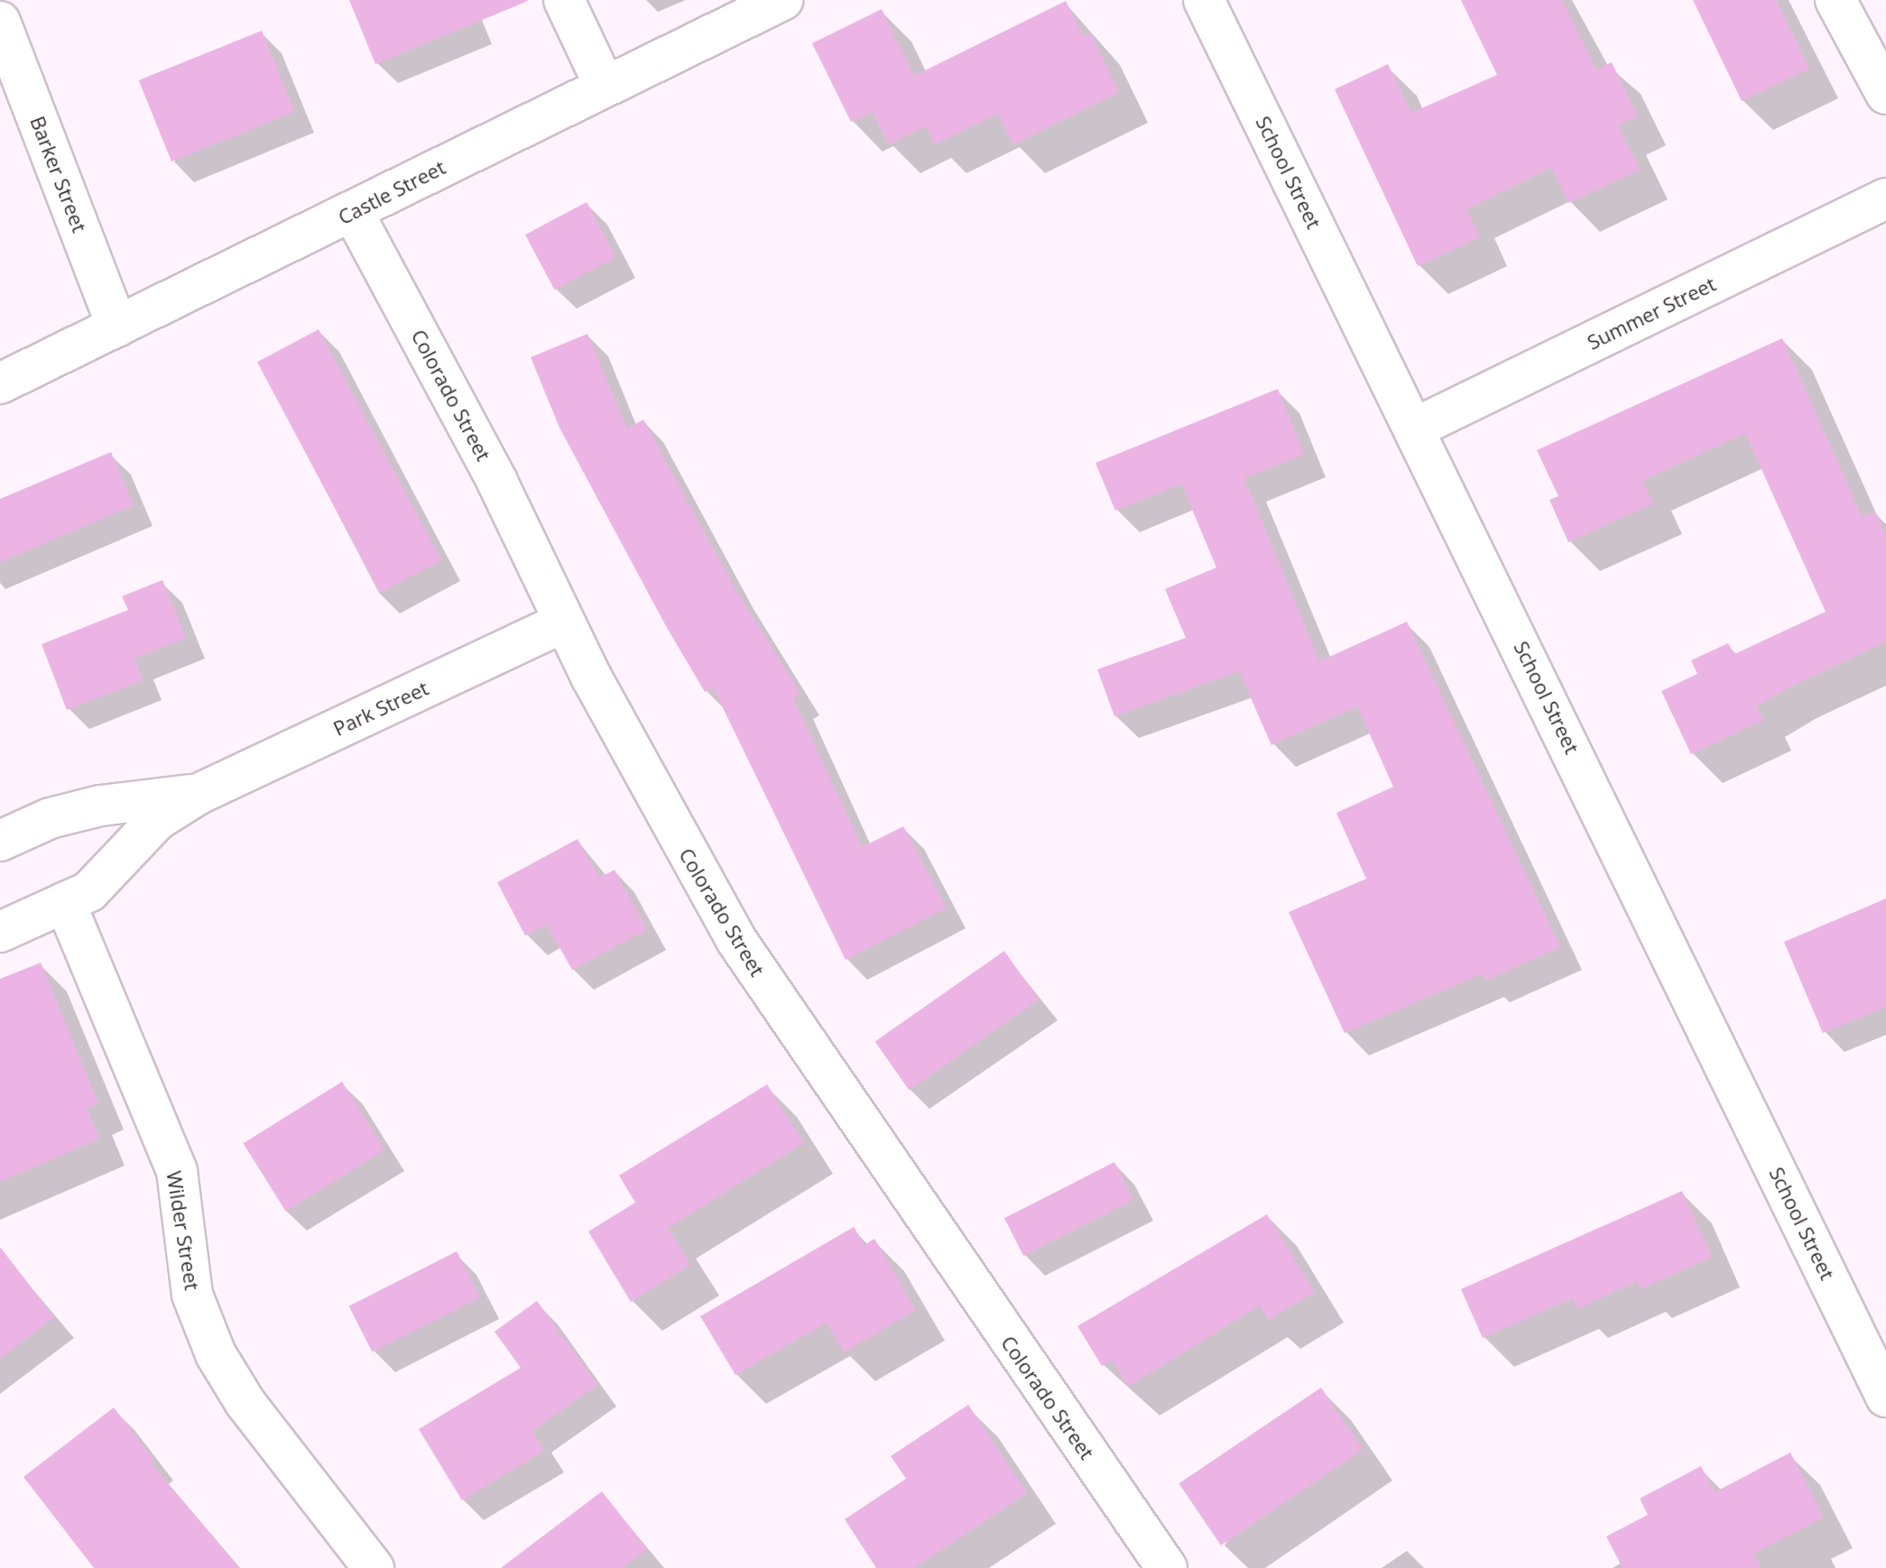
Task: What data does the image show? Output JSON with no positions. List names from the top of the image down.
{
  "streets": {
    "street": [
      "School Street",
      "Barker Street",
      "Castle Street",
      "Summer Street",
      "Colorado Street",
      "Park Street",
      "Wilder Street"
    ]
  },
  "crossings": [
    ["School Street", "Summer Street"],
    ["Barker Street", "Castle Street"],
    ["Castle Street", "Colorado Street"],
    ["Colorado Street", "Park Street"],
    ["Park Street", "Wilder Street"]
  ]
}
